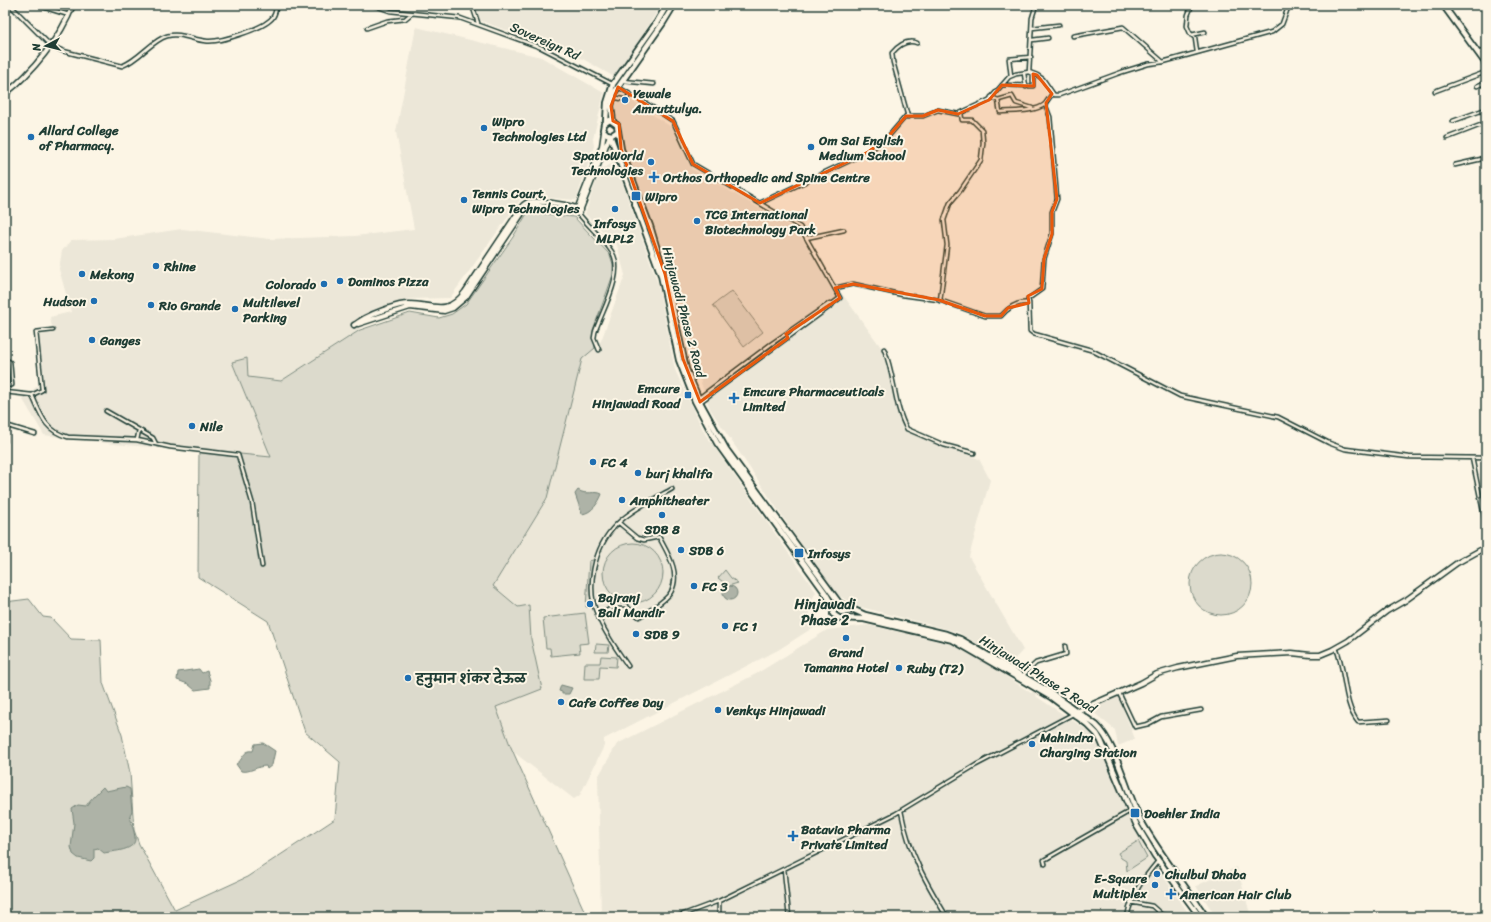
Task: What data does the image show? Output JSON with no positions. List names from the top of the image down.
{
  "streets": {
    "main road": ["Hinjawadi Phase 2 Road"],
    "street": ["Sovereign Rd"]
  },
  "districts": ["Hinjawadi Phase 2"],
  "places": {
    "other": [
      "Yewale Amruttulya.",
      "Wipro Technologies Ltd",
      "Allard College of Pharmacy.",
      "Om Sai English Medium School",
      "SpatioWorld Technologies",
      "Tennis Court, Wipro Technologies",
      "Infosys MLPL2",
      "TCG International Biotechnology Park",
      "Rhine",
      "Mekong",
      "Dominos Pizza",
      "Colorado",
      "Hudson",
      "Rio Grande",
      "Multilevel Parking",
      "Ganges",
      "Nile",
      "FC 4",
      "burj khalifa",
      "Amphitheater",
      "SDB 8",
      "SDB 6",
      "FC 3",
      "Bajranj Bali Mandir",
      "FC 1",
      "SDB 9",
      "Grand Tamanna Hotel",
      "Ruby (T2)",
      "हनुमान शंकर देऊळ",
      "Cafe Coffee Day",
      "Venkys Hinjawadi",
      "Mahindra Charging Station",
      "Chulbul Dhaba",
      "E-Square Multiplex"
    ],
    "health": [
      "Orthos Orthopedic and Spine Centre",
      "Emcure Pharmaceuticals Limited",
      "Batavia Pharma Private Limited",
      "American Hair Club"
    ],
    "transit": [
      "Wipro",
      "Emcure Hinjawadi Road",
      "Infosys",
      "Doehler India"
    ]
  },
  "north": "left"
}
